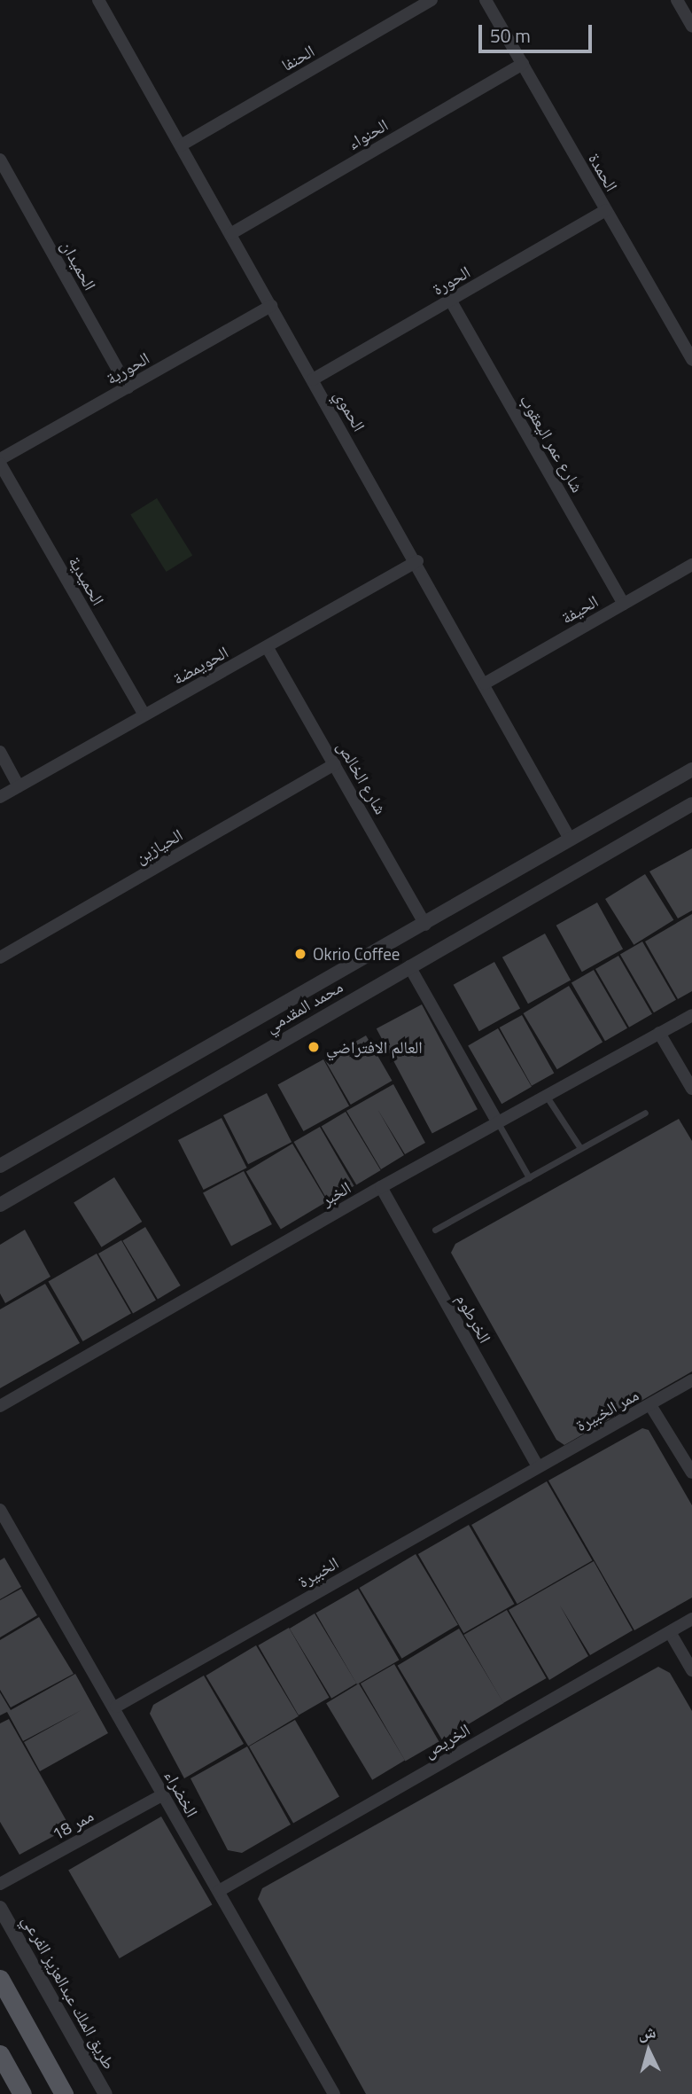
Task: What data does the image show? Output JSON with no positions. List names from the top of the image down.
{
  "streets": {
    "street": [
      "الحنفا",
      "الحنواء",
      "الحمدة",
      "الحميدان",
      "الحورة",
      "الحورية",
      "الحموي",
      "شارع عمر اليعقوب",
      "الحميدية",
      "الحيفة",
      "الحويمضة",
      "شارع الخالص",
      "الحيازين",
      "محمد المقدمي",
      "الخبر",
      "الخرطوم",
      "ممر الخبيرة",
      "الخبيرة",
      "الخريص",
      "الخضراء",
      "ممر 18",
      "طريق الملك عبدالعزيز الفرعي"
    ]
  },
  "crossings": [
    ["الحنفا", "الحموي"],
    ["الحنواء", "الحمدة"],
    ["الحنواء", "الحموي"],
    ["الحمدة", "الحورة"],
    ["الحميدان", "الحورية"],
    ["الحورة", "الحموي"],
    ["الحورة", "شارع عمر اليعقوب"],
    ["الحورية", "الحموي"],
    ["الحورية", "الحميدية"],
    ["الحموي", "الحيفة"],
    ["الحموي", "الحويمضة"],
    ["الحموي", "محمد المقدمي"],
    ["شارع عمر اليعقوب", "الحيفة"],
    ["الحميدية", "الحويمضة"],
    ["الحويمضة", "شارع الخالص"],
    ["شارع الخالص", "الحيازين"],
    ["شارع الخالص", "محمد المقدمي"],
    ["الخبر", "الخرطوم"],
    ["الخرطوم", "ممر الخبيرة"],
    ["الخرطوم", "الخبيرة"],
    ["ممر الخبيرة", "الخبيرة"],
    ["الخبيرة", "الخضراء"],
    ["الخريص", "الخضراء"],
    ["الخضراء", "ممر 18"]
  ],
  "places": ["Okrio Coffee", "العالم الافتراضي"],
  "scale_bar": "50 m",
  "north": "top"
}
